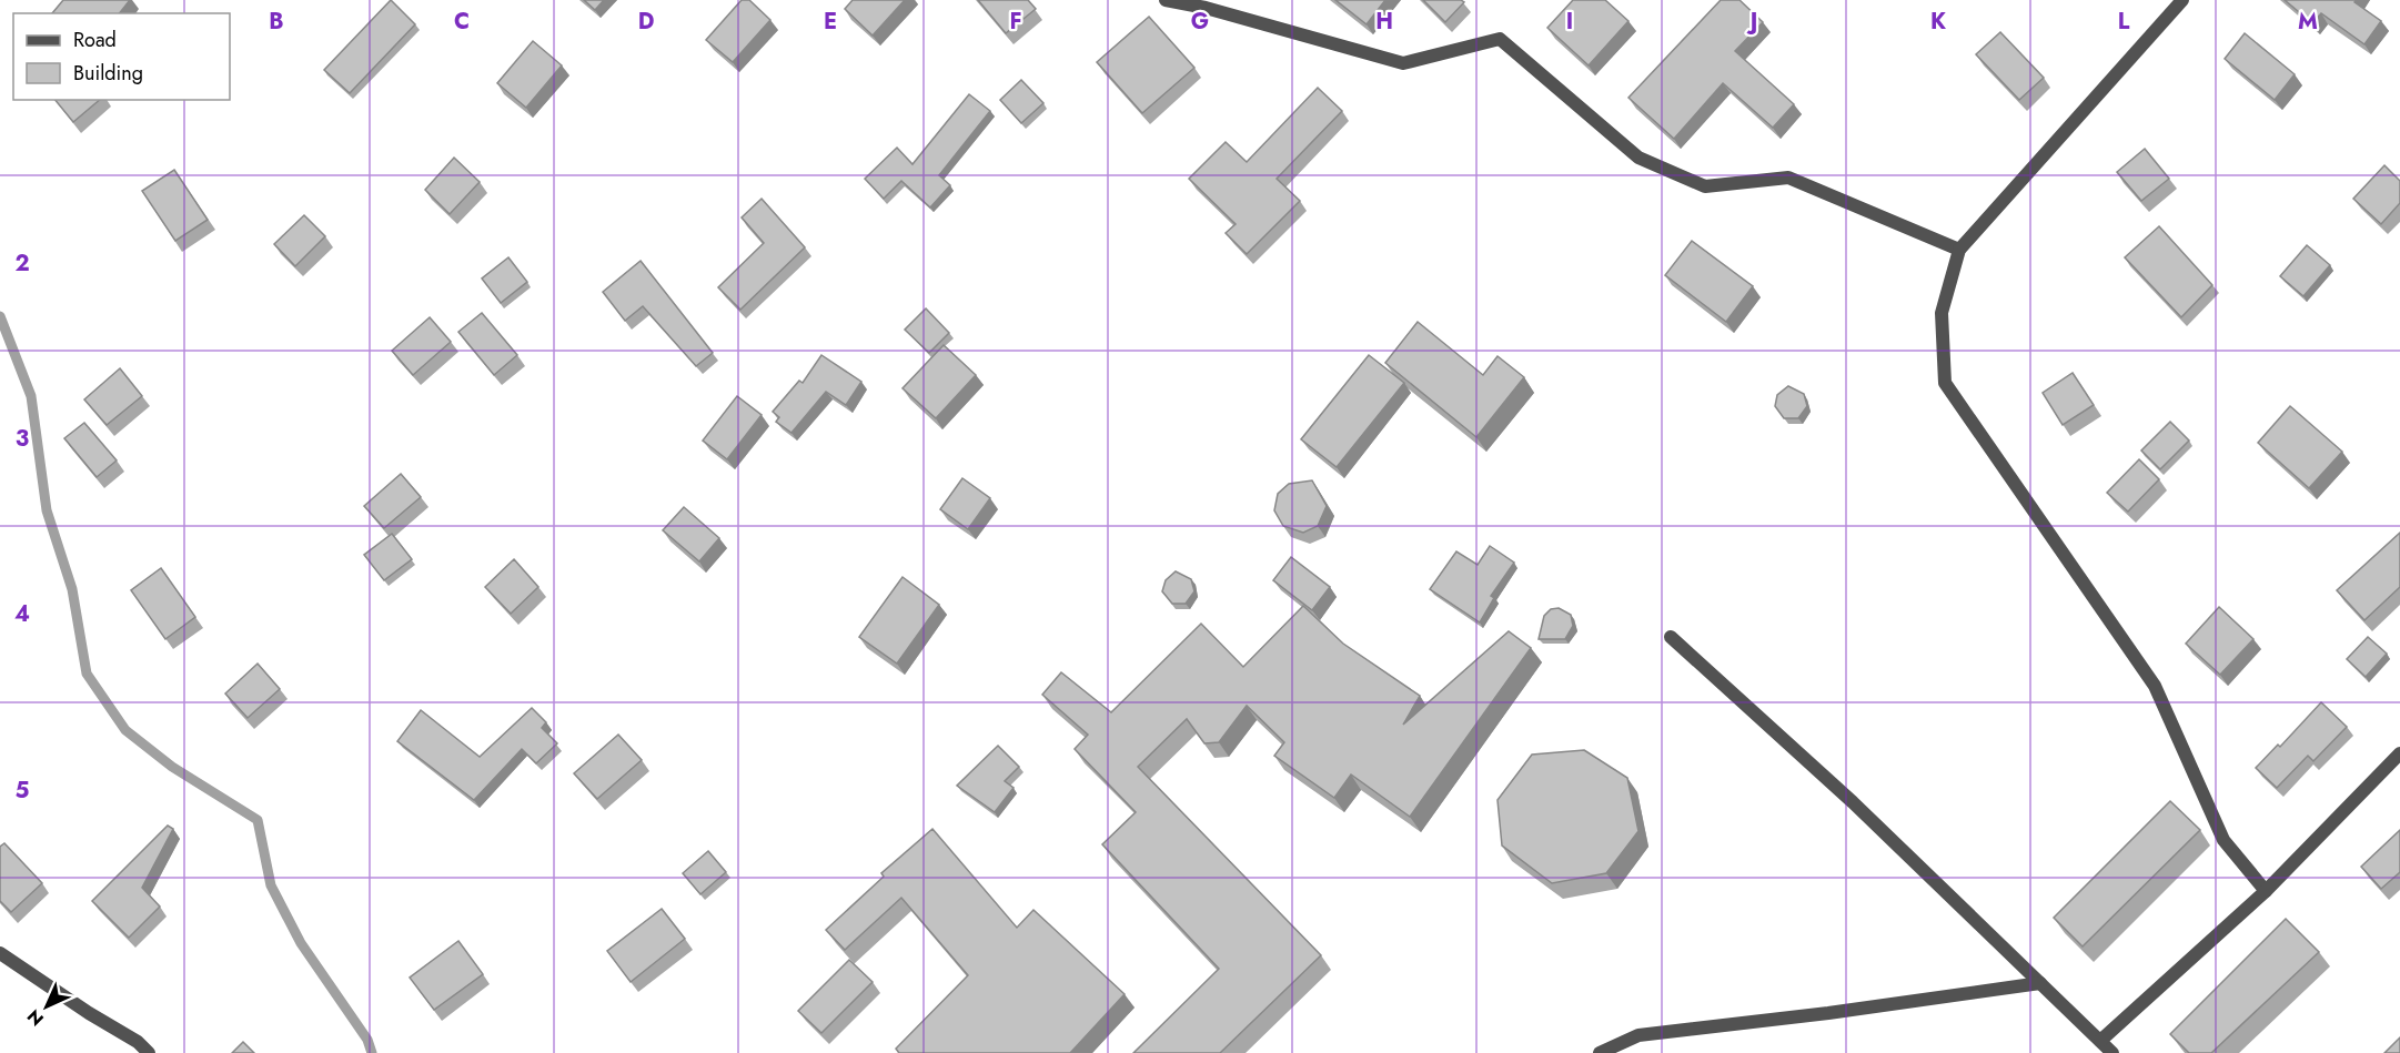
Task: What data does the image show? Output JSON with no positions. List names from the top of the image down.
{
  "legend": ["Road", "Building"],
  "north": "bottom left",
  "grid": {
    "columns": [
      "B",
      "C",
      "D",
      "E",
      "F",
      "G",
      "H",
      "I",
      "J",
      "K",
      "L",
      "M"
    ],
    "rows": [
      "2",
      "3",
      "4",
      "5"
    ]
  }
}
